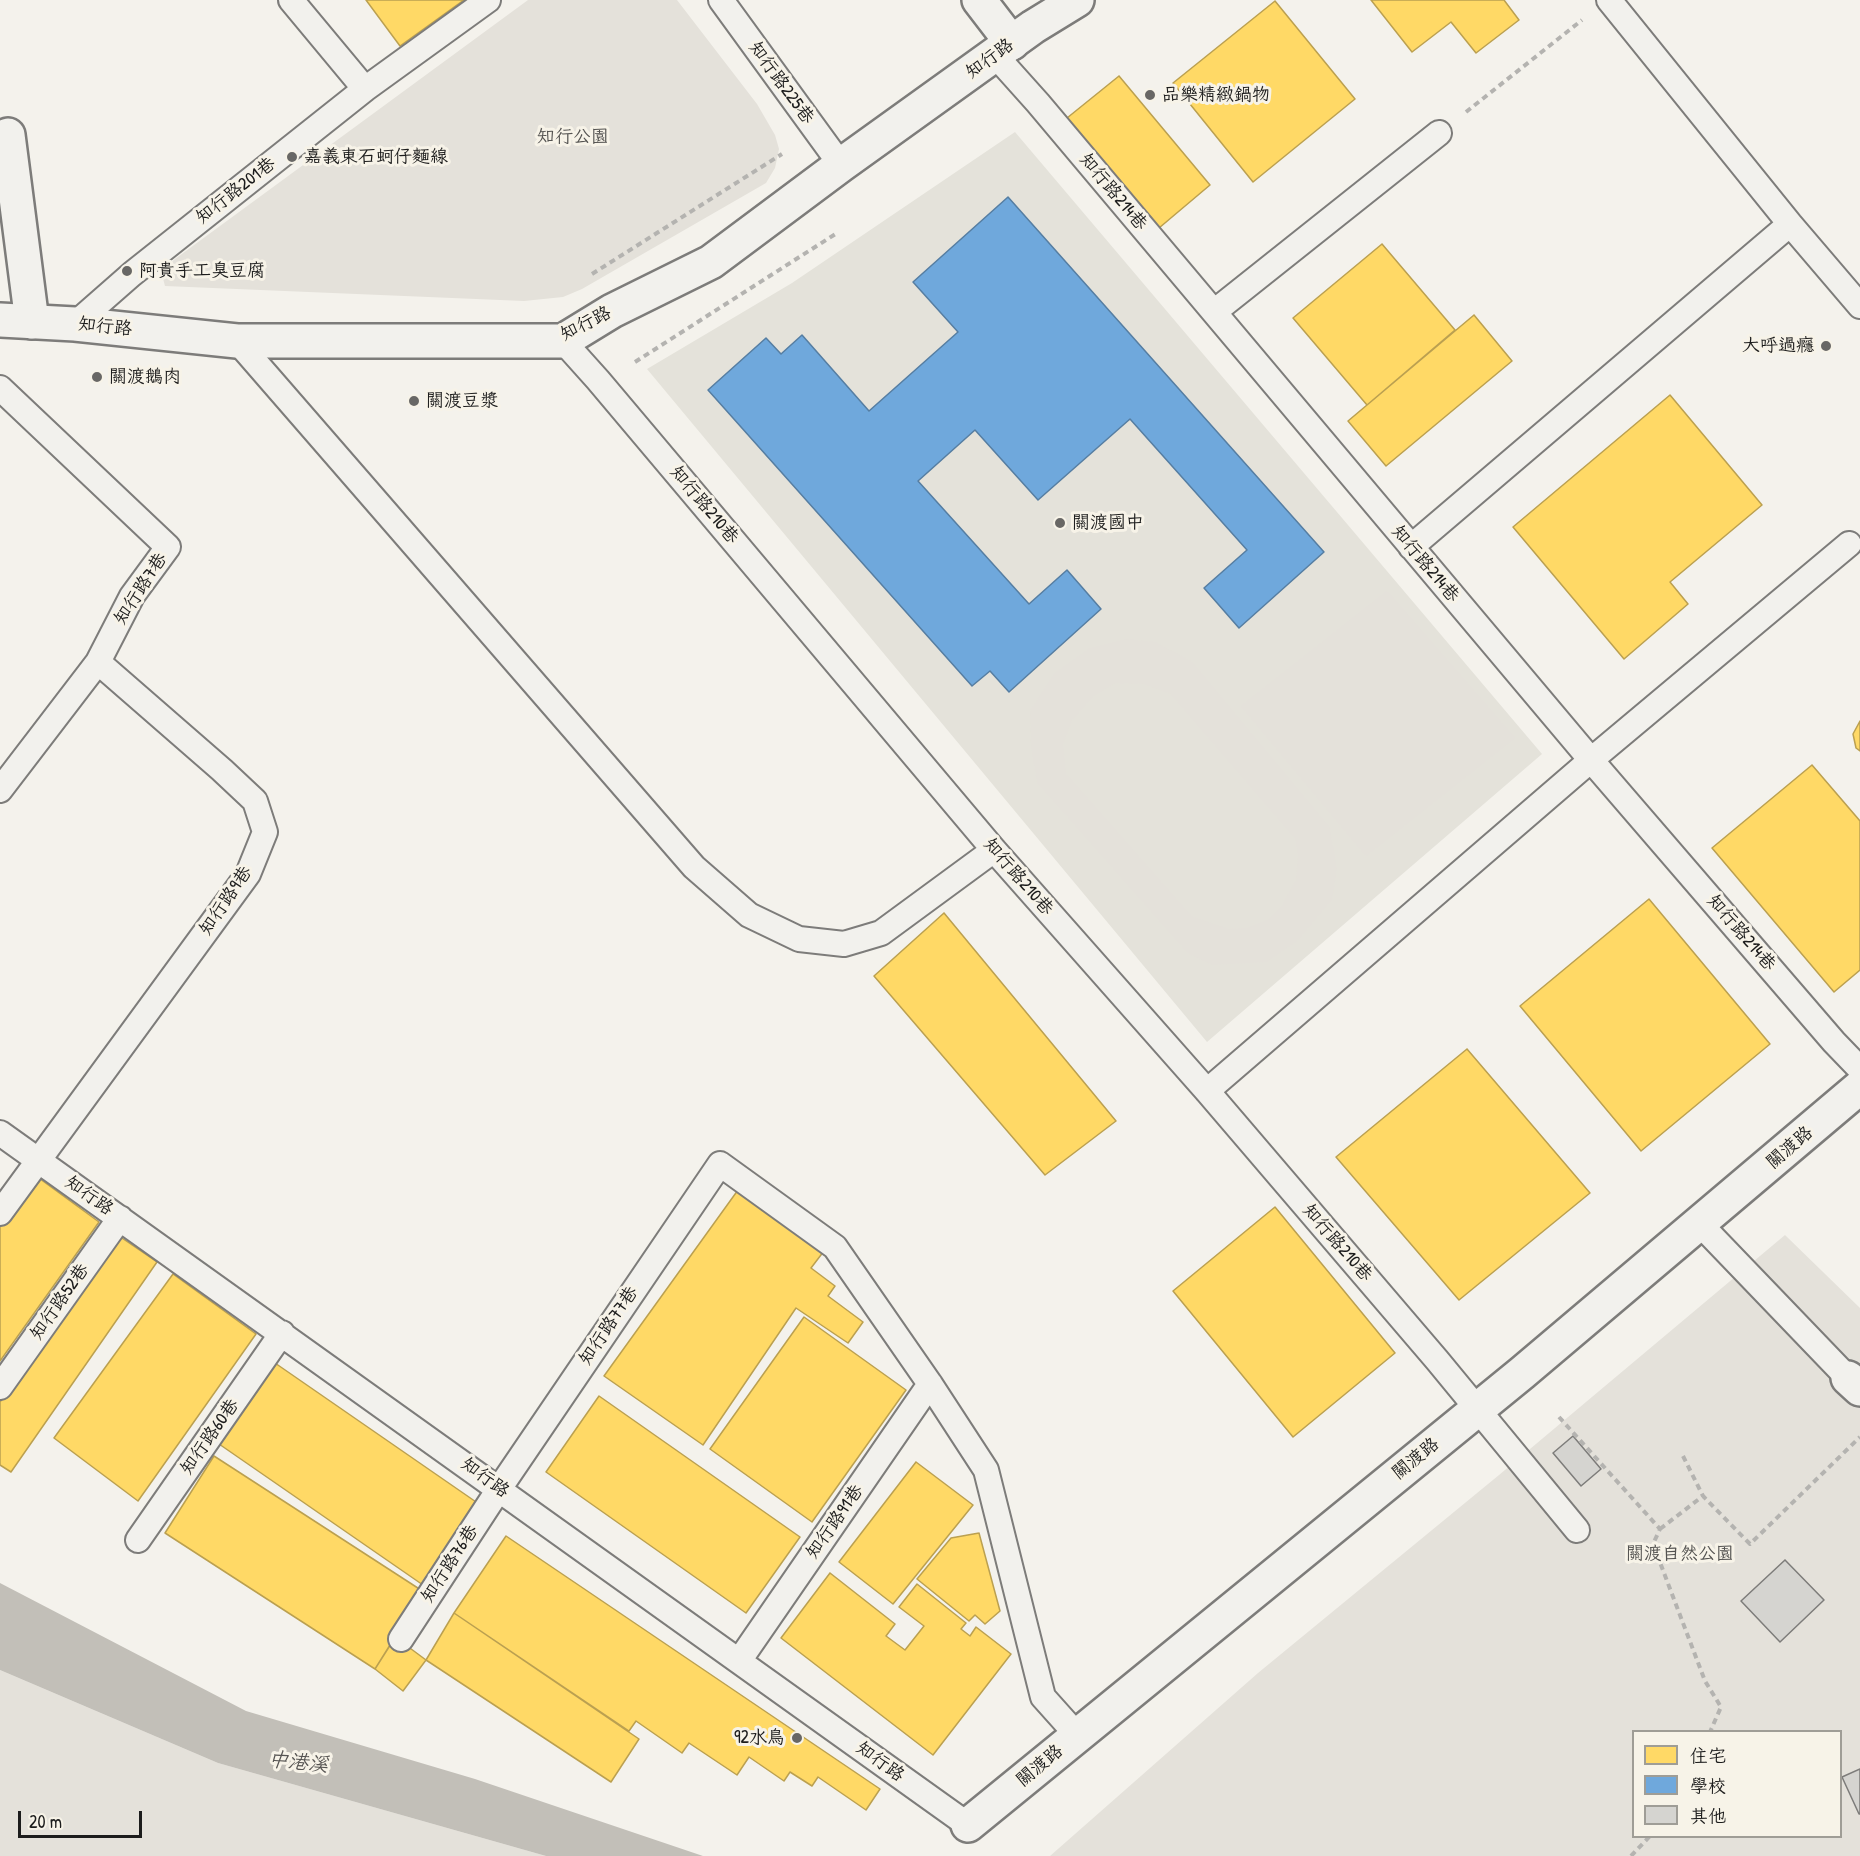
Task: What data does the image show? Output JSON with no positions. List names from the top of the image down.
{
  "streets": {
    "street": ["知行路", "關渡路"],
    "lane": [
      "知行路225巷",
      "知行路201巷",
      "知行路214巷",
      "知行路210巷",
      "知行路7巷",
      "知行路9巷",
      "知行路52巷",
      "知行路77巷",
      "知行路60巷",
      "知行路91巷",
      "知行路76巷"
    ]
  },
  "crossings": [
    ["知行路", "知行路225巷"],
    ["知行路", "知行路201巷"],
    ["知行路", "知行路214巷"],
    ["知行路", "知行路210巷"],
    ["知行路", "知行路9巷"],
    ["知行路", "關渡路"],
    ["知行路", "知行路52巷"],
    ["知行路", "知行路77巷"],
    ["知行路", "知行路60巷"],
    ["知行路", "知行路91巷"],
    ["知行路", "知行路76巷"],
    ["知行路210巷", "關渡路"],
    ["知行路7巷", "知行路9巷"],
    ["知行路77巷", "知行路91巷"],
    ["知行路77巷", "知行路76巷"]
  ],
  "water": ["中港溪"],
  "parks": ["知行公園", "關渡自然公園"],
  "places": [
    "品樂精緻鍋物",
    "嘉義東石蚵仔麵線",
    "阿貴手工臭豆腐",
    "大呼過癮",
    "關渡鵝肉",
    "關渡豆漿",
    "關渡國中",
    "92水鳥"
  ],
  "legend": ["住宅", "學校", "其他"],
  "scale_bar": "20 m"
}
